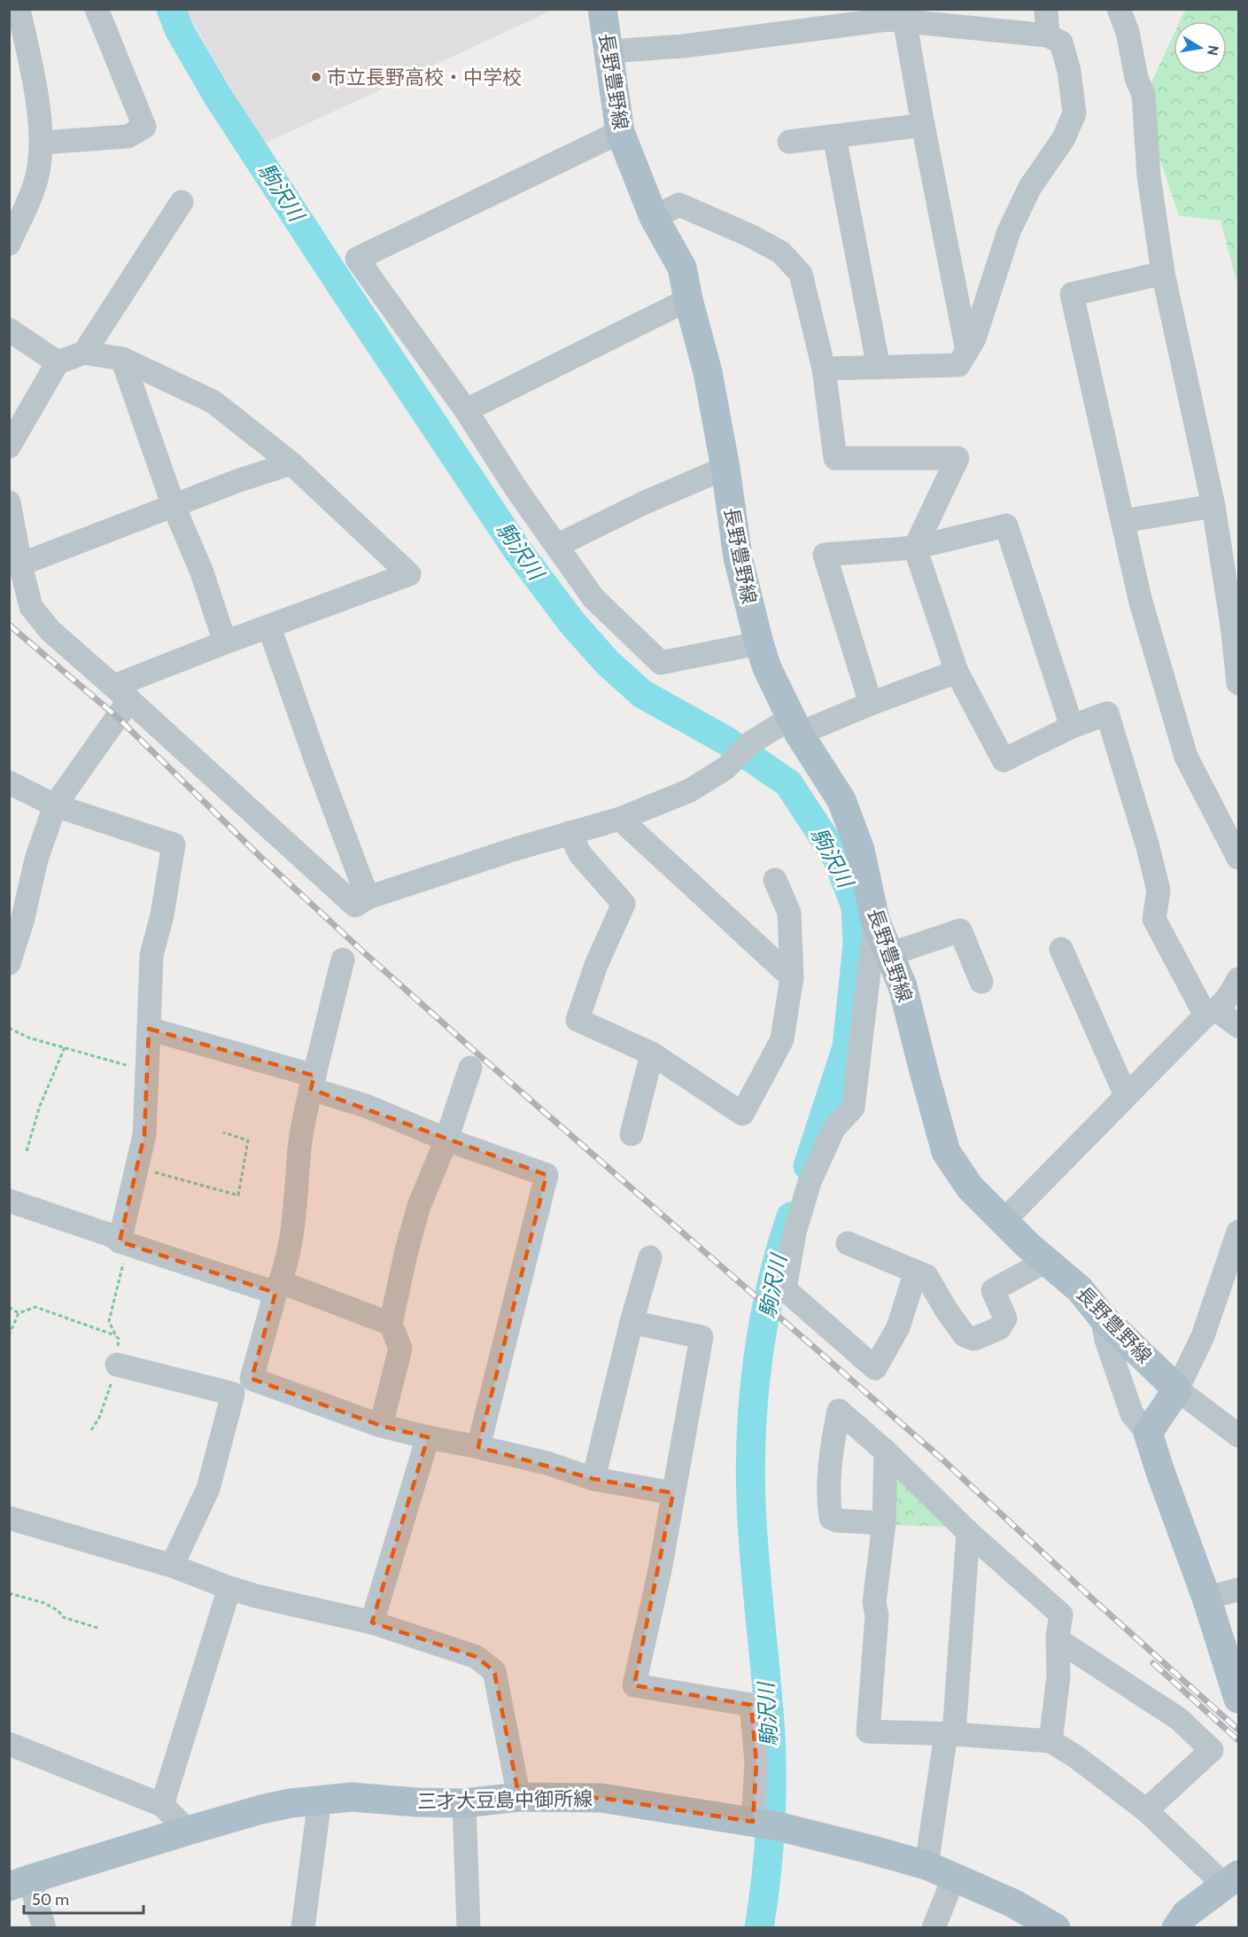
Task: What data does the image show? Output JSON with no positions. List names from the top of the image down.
{
  "streets": {
    "main road": ["長野豊野線", "三才大豆島中御所線"]
  },
  "water": ["駒沢川"],
  "places": ["市立長野高校・中学校"],
  "scale_bar": "50 m",
  "north": "right"
}
